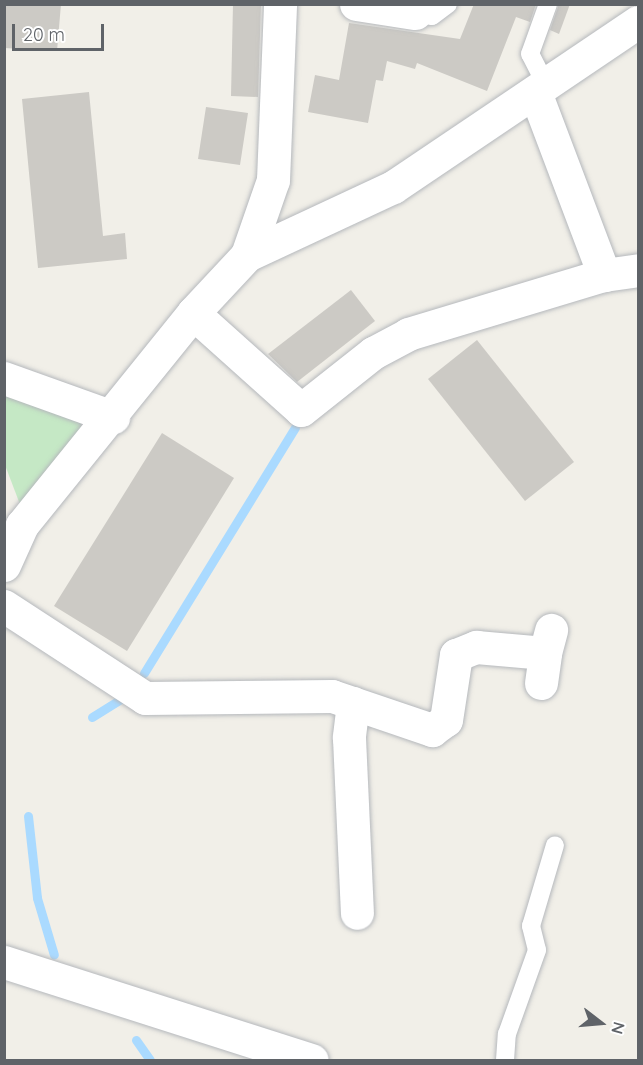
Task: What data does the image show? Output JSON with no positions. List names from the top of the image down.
{
  "scale_bar": "20 m",
  "north": "right"
}
